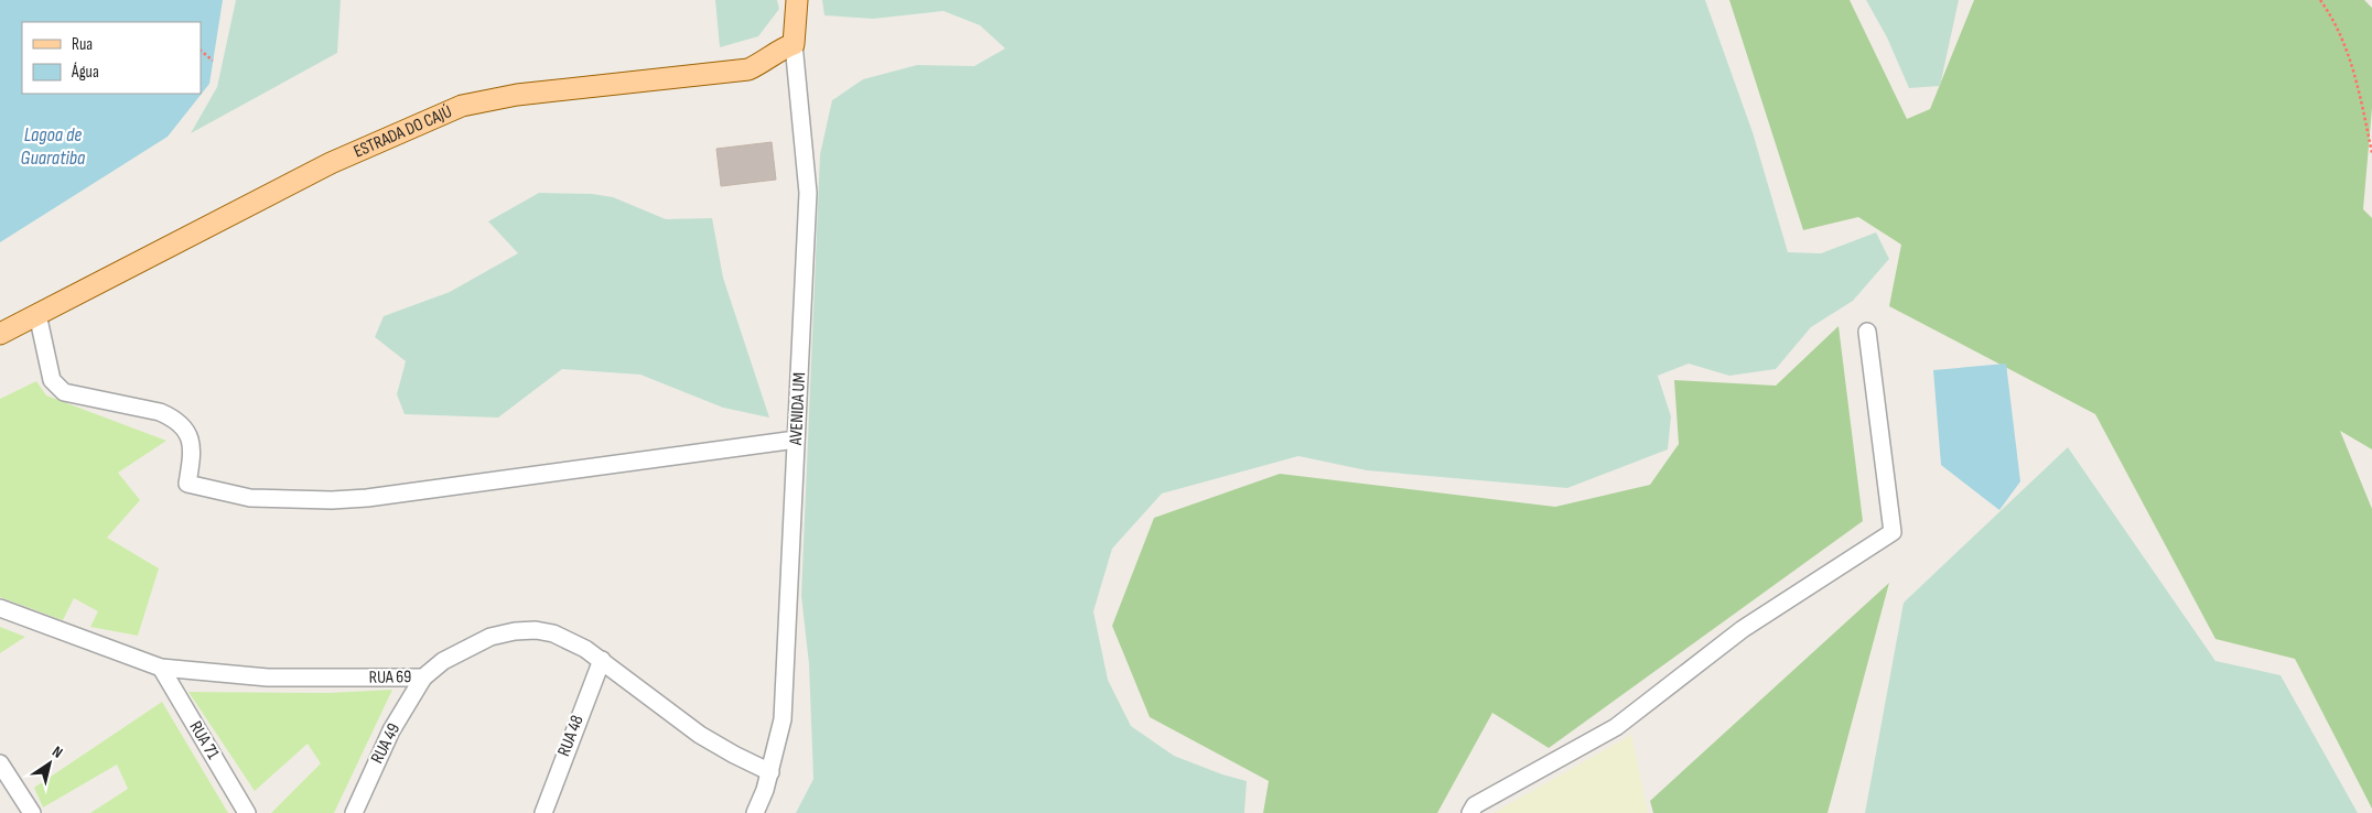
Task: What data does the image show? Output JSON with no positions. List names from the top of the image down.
{
  "streets": {
    "main road": ["ESTRADA DO CAJÚ"],
    "street": [
      "AVENIDA UM",
      "RUA 69",
      "RUA 48",
      "RUA 71",
      "RUA 49"
    ]
  },
  "crossings": [
    ["ESTRADA DO CAJÚ", "AVENIDA UM"],
    ["AVENIDA UM", "RUA 69"],
    ["RUA 69", "RUA 48"],
    ["RUA 69", "RUA 71"],
    ["RUA 69", "RUA 49"]
  ],
  "water": ["Lagoa de Guaratiba"],
  "legend": ["Rua", "Água"],
  "north": "top right"
}
